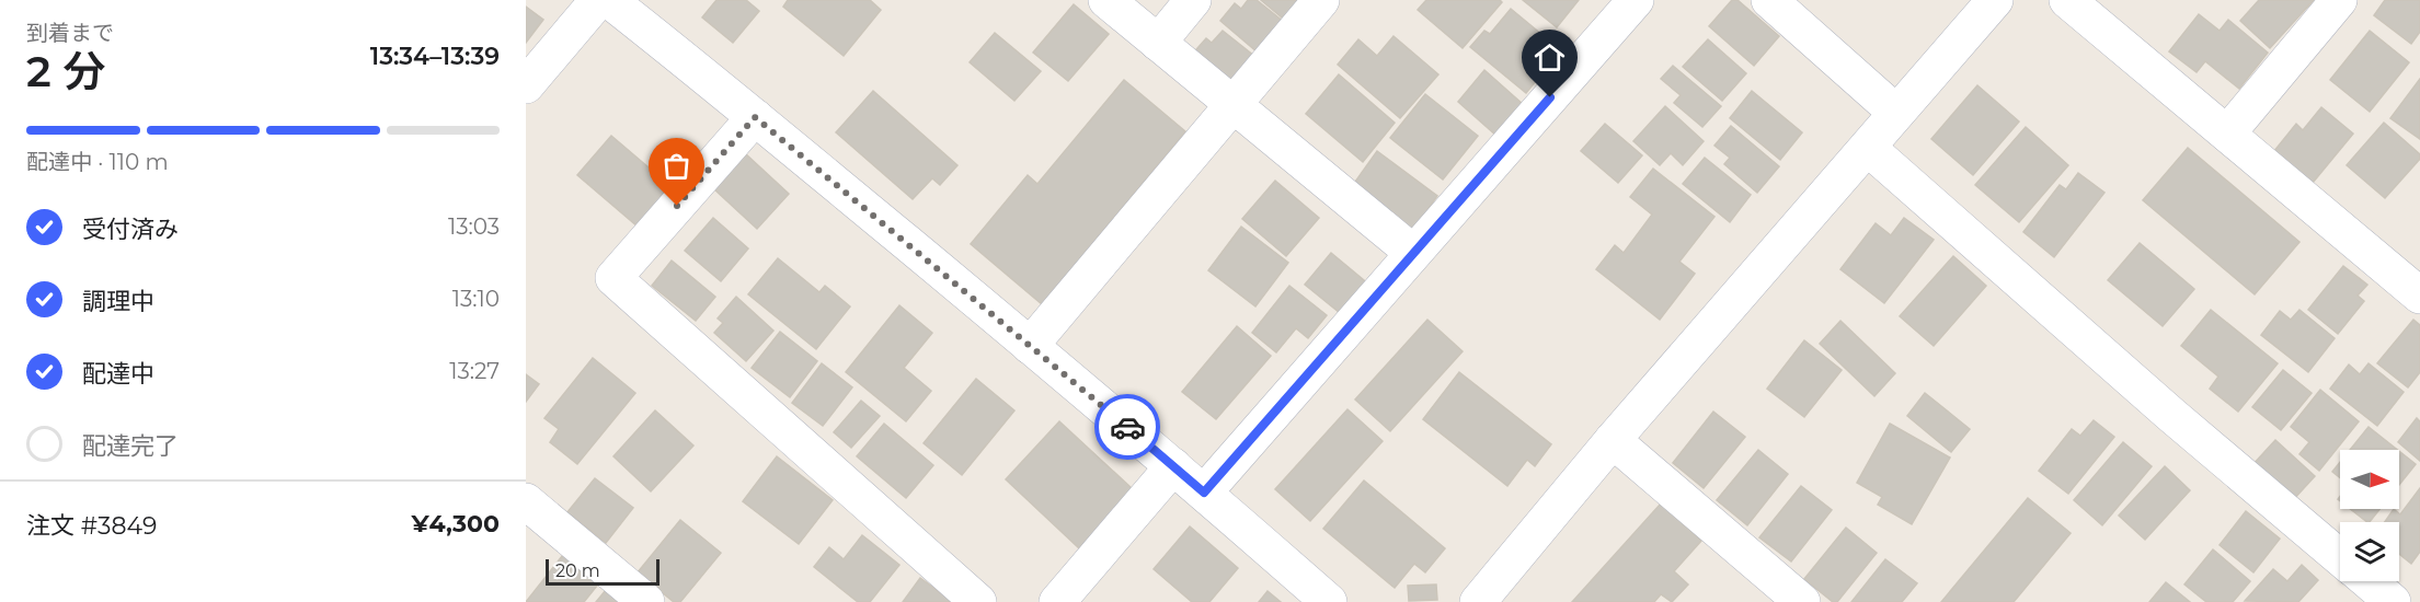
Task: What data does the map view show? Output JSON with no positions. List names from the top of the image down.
{
  "scale_bar": "20 m",
  "north": "right",
  "page": {
    "heading": ["2 分", "到着まで", "13:34–13:39"],
    "panel": ["注文 #3849", "¥4,300"],
    "bar": "配達中 · 110 m",
    "list": [
      ["受付済み", "13:03"],
      ["調理中", "13:10"],
      ["配達中", "13:27"],
      "配達完了"
    ],
    "scale": "20 m"
  }
}
